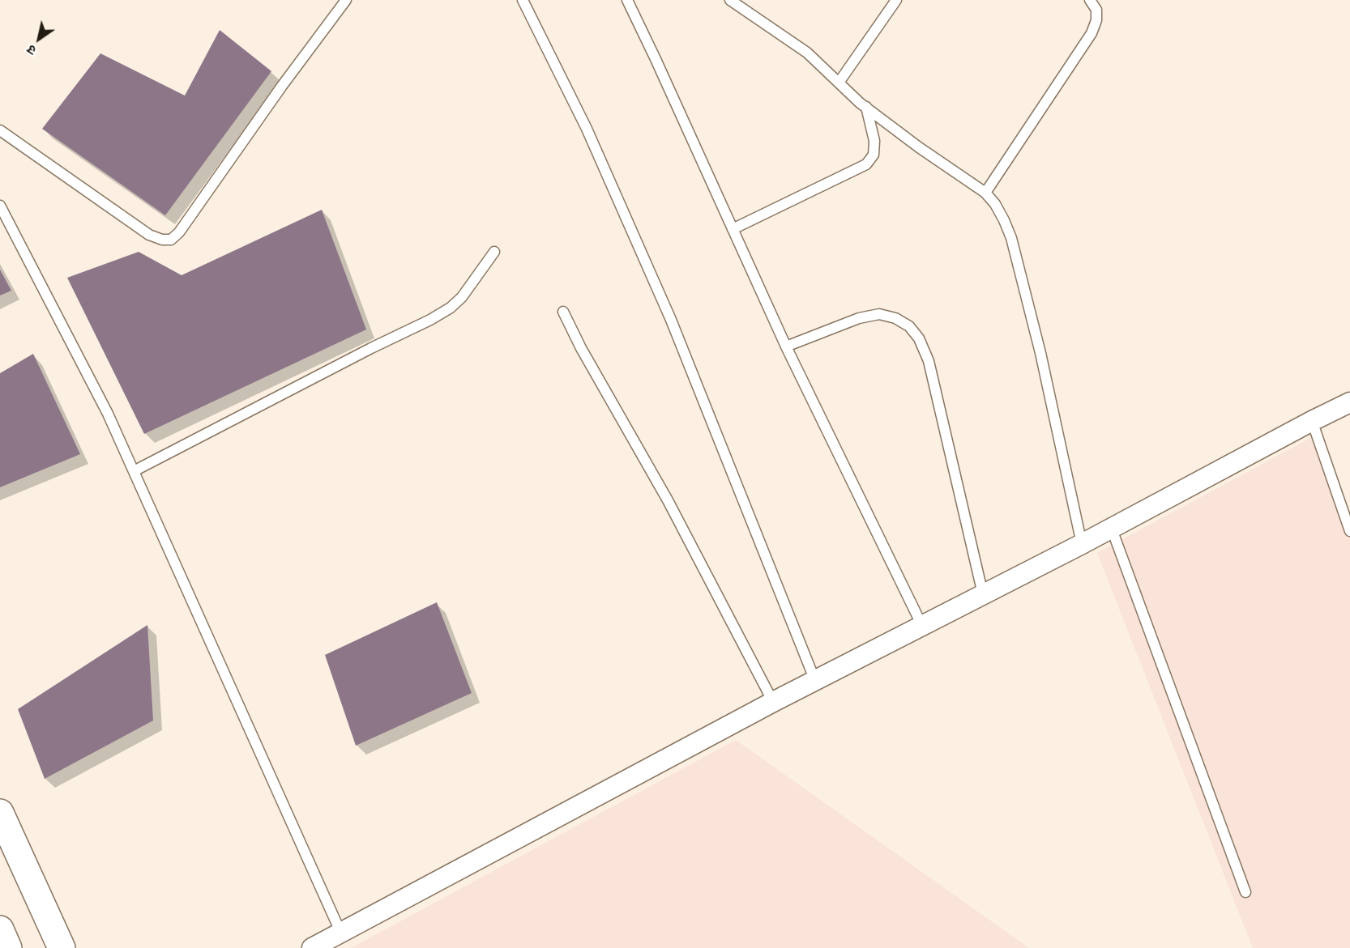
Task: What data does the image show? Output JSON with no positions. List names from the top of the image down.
{
  "north": "bottom left"
}
